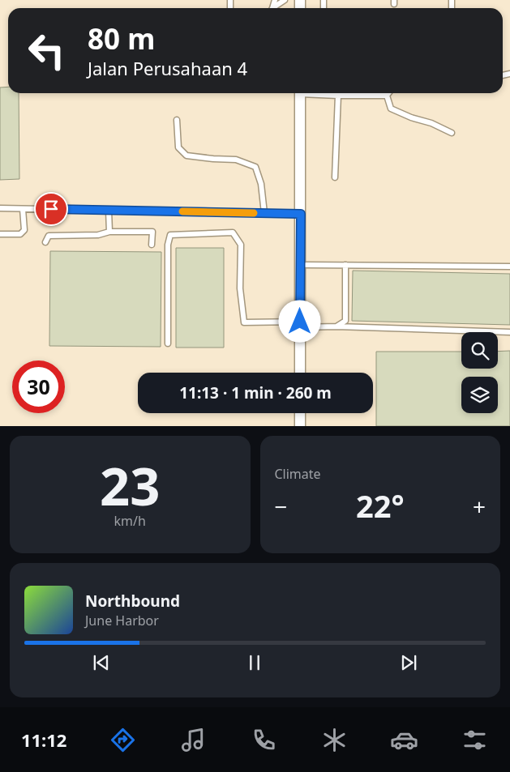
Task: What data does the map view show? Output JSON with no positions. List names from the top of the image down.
{
  "page": {
    "turn": ["80 m", "Jalan Perusahaan 4"],
    "limit": "30",
    "trip": "11:13 · 1 min · 260 m",
    "tile": [
      ["23", "km/h"],
      "Climate"
    ],
    "heat": ["−", "22°", "+"],
    "song": ["Northbound", "June Harbor"],
    "tabs": "11:12"
  }
}
